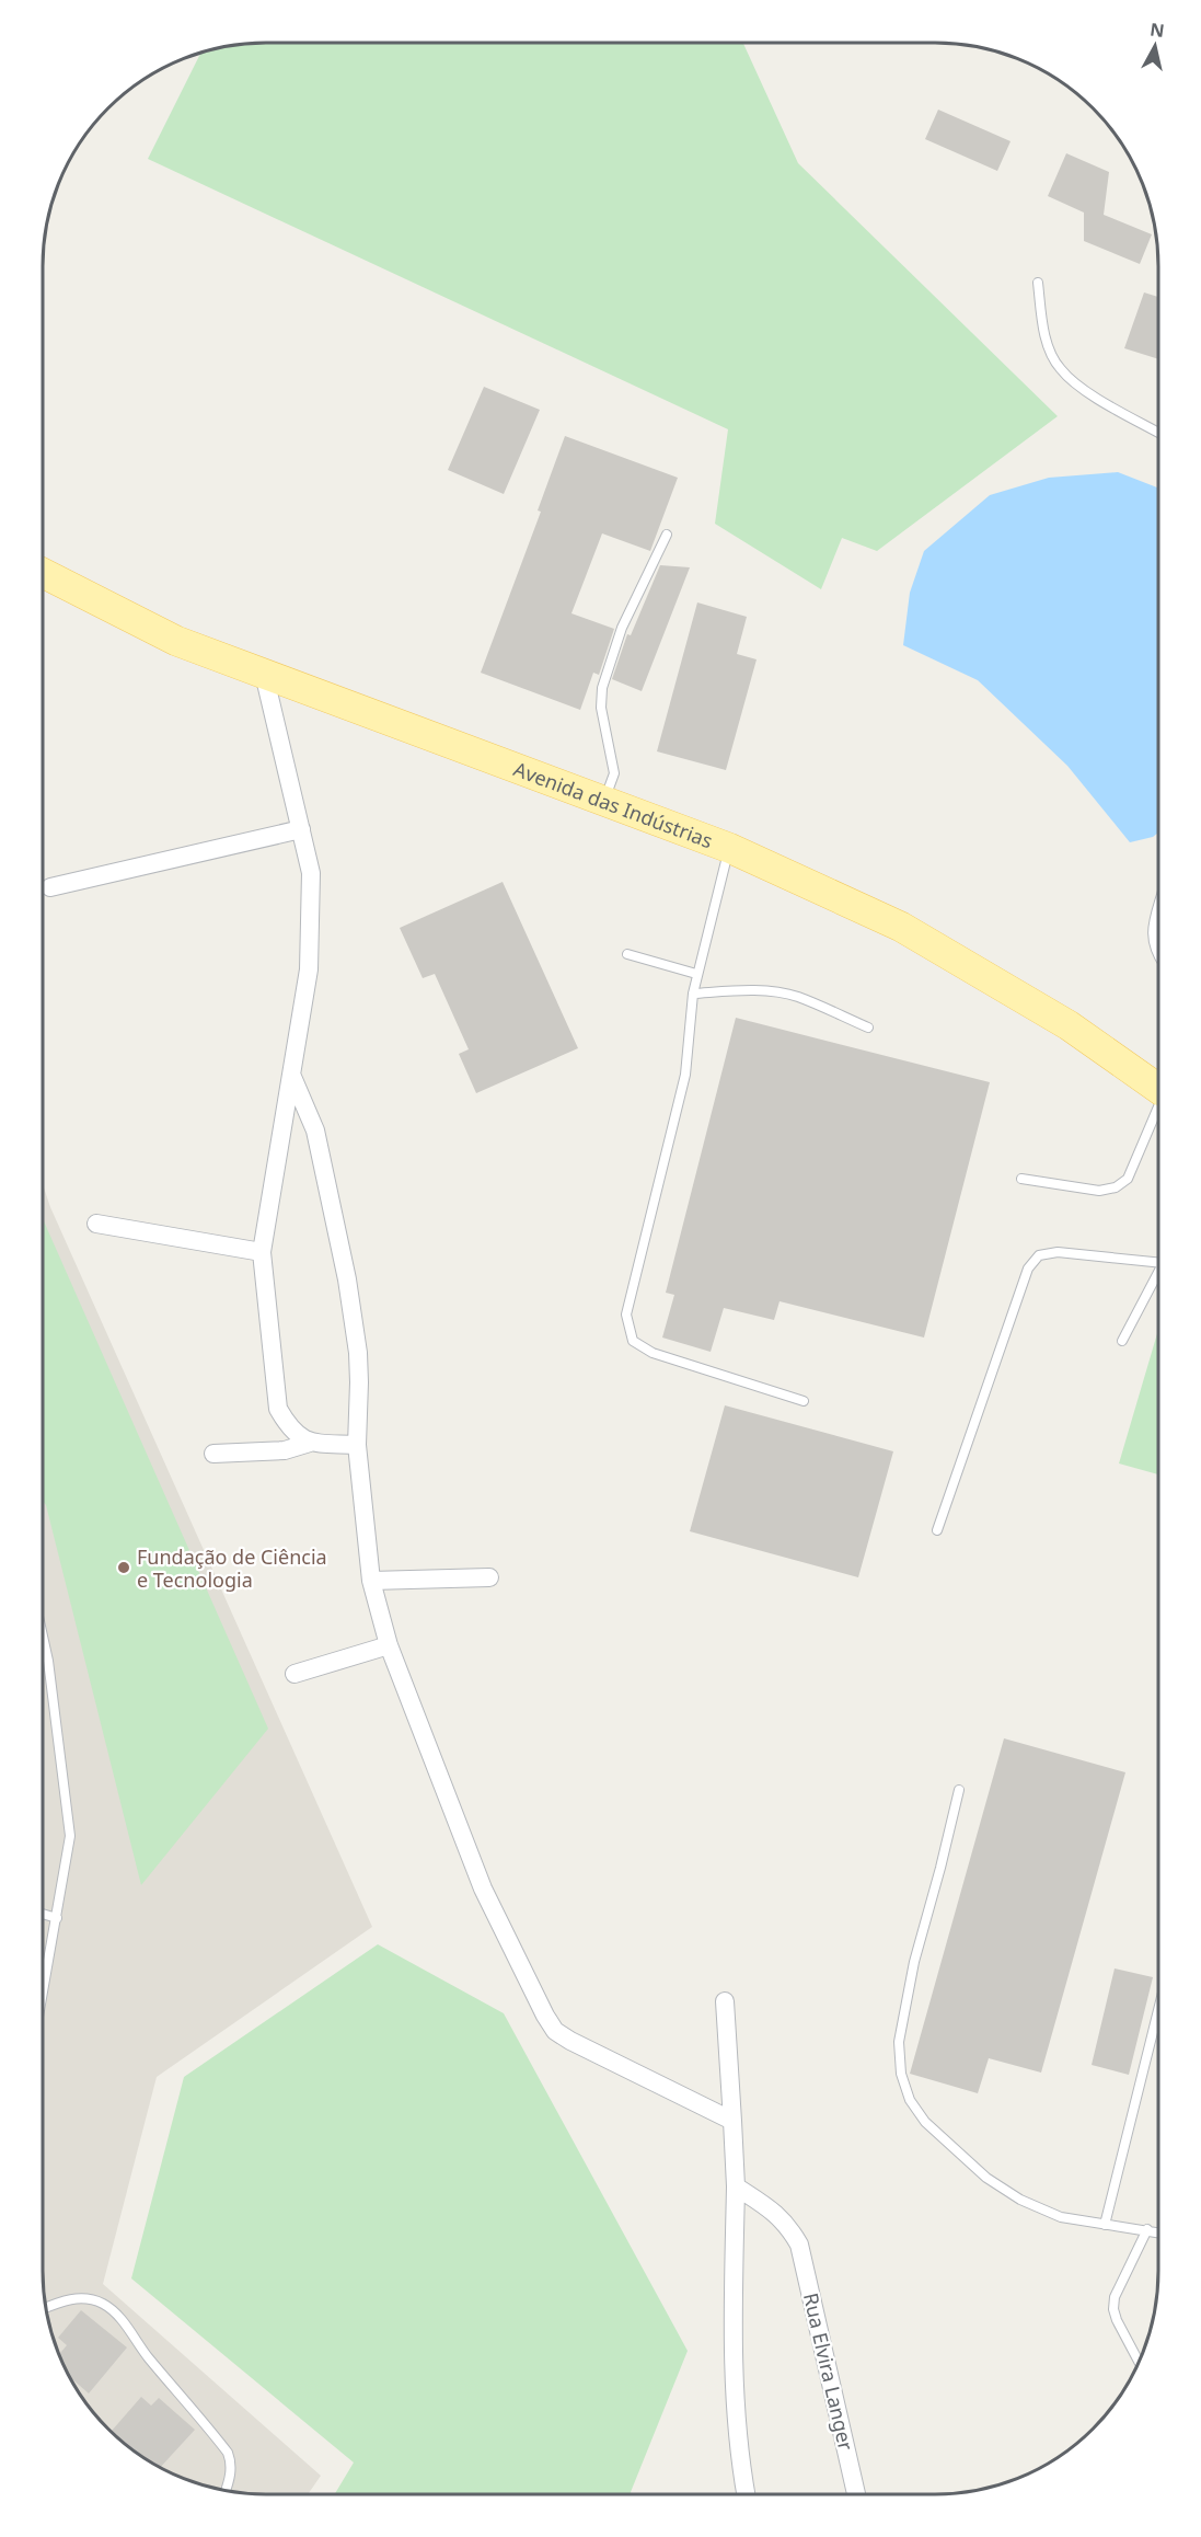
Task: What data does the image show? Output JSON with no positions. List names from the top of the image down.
{
  "streets": {
    "main road": ["Avenida das Indústrias"],
    "street": ["Rua Elvira Langer"]
  },
  "places": ["Fundação de Ciência e Tecnologia"],
  "north": "top"
}
